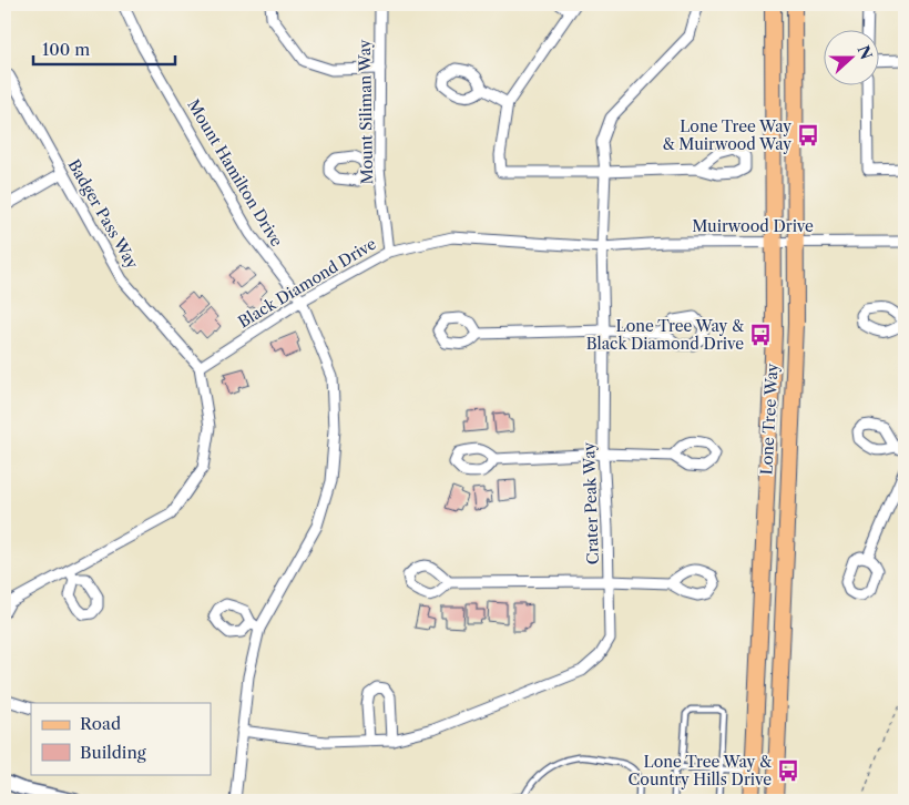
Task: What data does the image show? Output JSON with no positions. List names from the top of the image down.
{
  "streets": {
    "main road": ["Lone Tree Way"],
    "street": [
      "Mount Siliman Way",
      "Mount Hamilton Drive",
      "Badger Pass Way",
      "Muirwood Drive",
      "Black Diamond Drive",
      "Crater Peak Way"
    ]
  },
  "crossings": [
    ["Mount Siliman Way", "Black Diamond Drive"],
    ["Mount Hamilton Drive", "Black Diamond Drive"],
    ["Mount Hamilton Drive", "Crater Peak Way"],
    ["Badger Pass Way", "Black Diamond Drive"],
    ["Muirwood Drive", "Black Diamond Drive"],
    ["Muirwood Drive", "Lone Tree Way"],
    ["Muirwood Drive", "Crater Peak Way"],
    ["Black Diamond Drive", "Crater Peak Way"]
  ],
  "places": {
    "bus stop": ["Lone Tree Way & Muirwood Way", "Lone Tree Way & Black Diamond Drive", "Lone Tree Way & Country Hills Drive"]
  },
  "legend": ["Road", "Building"],
  "scale_bar": "100 m",
  "north": "right"
}
